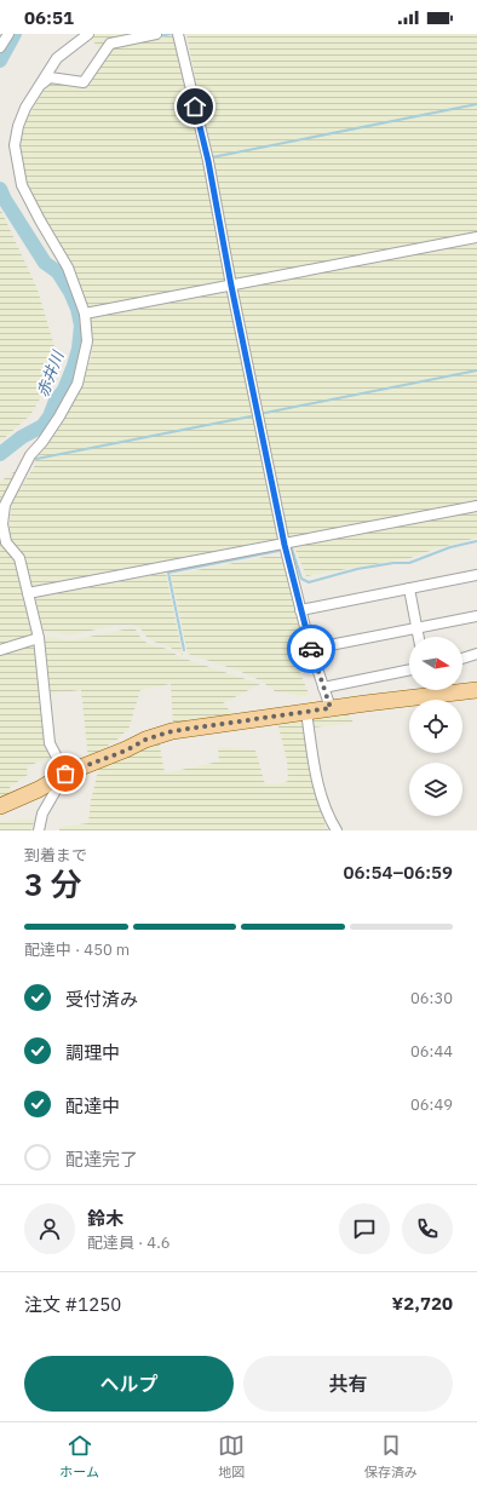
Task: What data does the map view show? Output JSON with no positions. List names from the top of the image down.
{
  "water": ["赤井川"],
  "north": "right",
  "page": {
    "status": "06:51",
    "heading": ["3 分", "到着まで", "06:54–06:59"],
    "panel": [
      "鈴木",
      "配達員 · 4.6",
      "注文 #1250",
      "¥2,720"
    ],
    "bar": "配達中 · 450 m",
    "list": [
      ["受付済み", "06:30"],
      ["調理中", "06:44"],
      ["配達中", "06:49"],
      "配達完了"
    ],
    "buttons": ["ヘルプ", "共有"],
    "tabs": ["ホーム", "地図", "保存済み"]
  }
}
